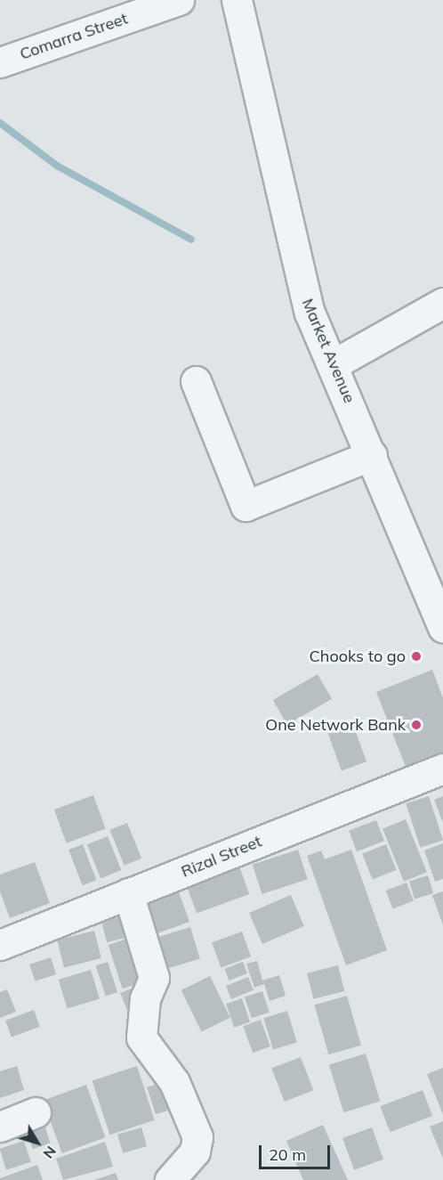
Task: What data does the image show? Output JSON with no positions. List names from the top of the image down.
{
  "streets": {
    "street": ["Comarra Street", "Market Avenue", "Rizal Street"]
  },
  "places": ["Chooks to go", "One Network Bank"],
  "scale_bar": "20 m",
  "north": "bottom right"
}
